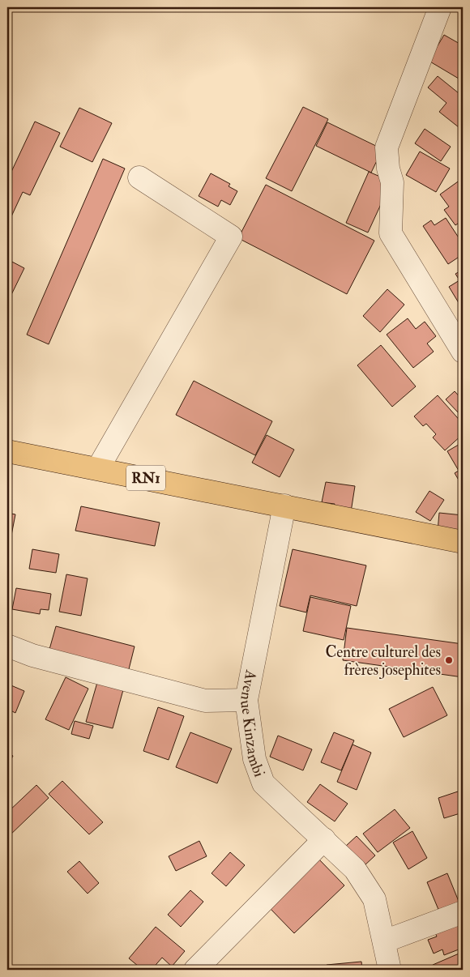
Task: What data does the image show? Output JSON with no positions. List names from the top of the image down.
{
  "streets": {
    "highway": ["RN1"],
    "street": ["Avenue Kinzambi"]
  },
  "crossings": [
    ["RN1", "Avenue Kinzambi"]
  ],
  "places": ["Centre culturel des frères josephites"]
}
